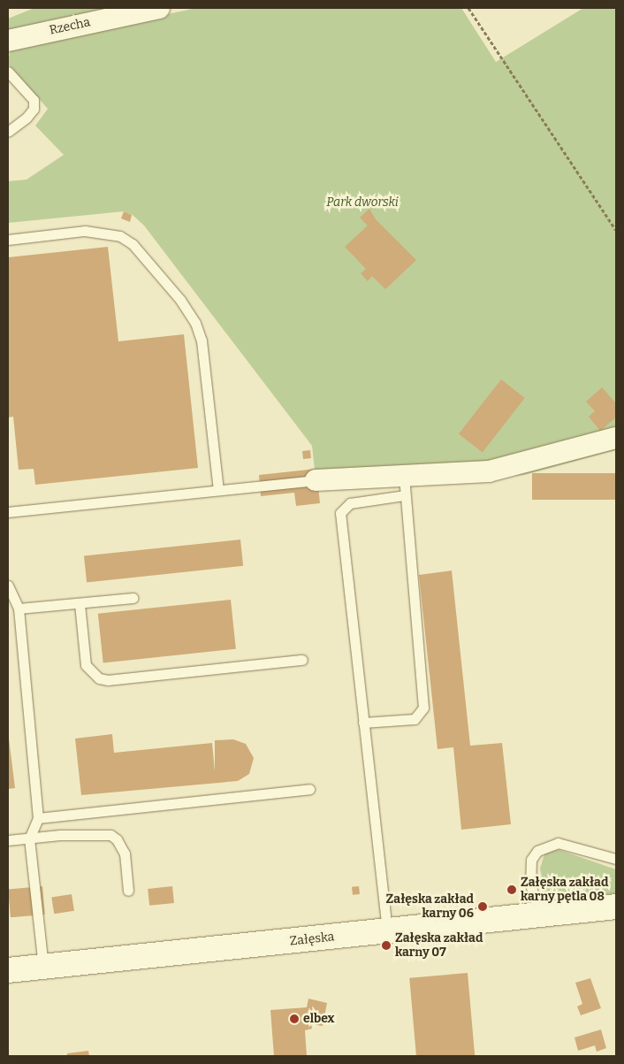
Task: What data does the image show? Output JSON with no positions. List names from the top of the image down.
{
  "streets": {
    "street": ["Rzecha", "Załęska"]
  },
  "parks": ["Park dworski"],
  "places": [
    "Załęska zakład karny pętla 08",
    "Załęska zakład karny 06",
    "Załęska zakład karny 07",
    "elbex"
  ]
}
